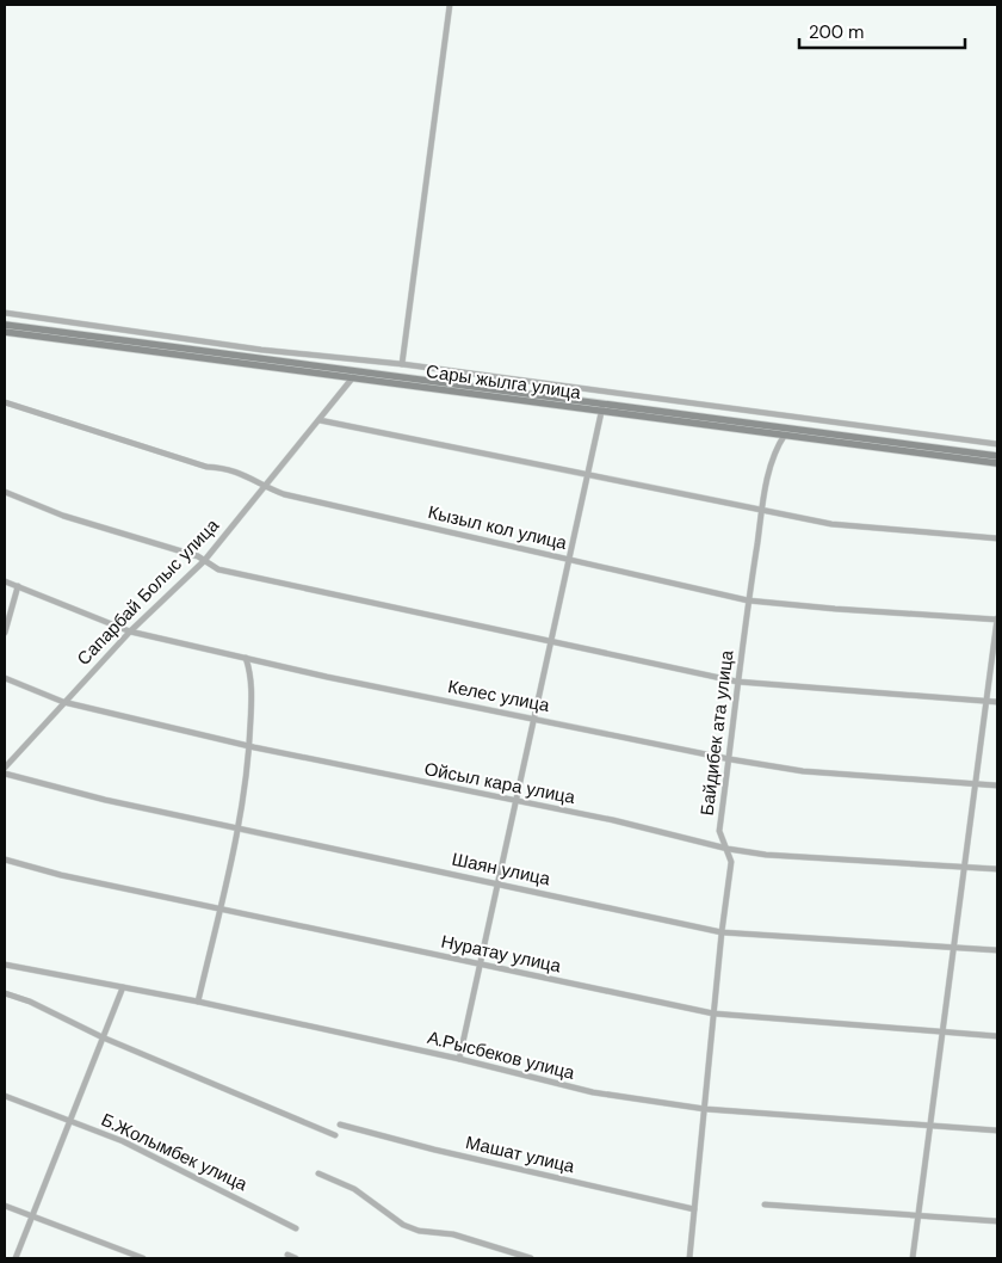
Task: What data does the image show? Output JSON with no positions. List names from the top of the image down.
{
  "streets": {
    "main road": ["Сары жылга улица"],
    "street": [
      "Кызыл кол улица",
      "Сапарбай Болыс улица",
      "Келес улица",
      "Байдибек ата улица",
      "Ойсыл кара улица",
      "Шаян улица",
      "Нуратау улица",
      "А.Рысбеков улица",
      "Б.Жолымбек улица",
      "Машат улица"
    ]
  },
  "crossings": [
    ["Сары жылга улица", "Сапарбай Болыс улица"],
    ["Сары жылга улица", "Байдибек ата улица"],
    ["Кызыл кол улица", "Сапарбай Болыс улица"],
    ["Кызыл кол улица", "Байдибек ата улица"],
    ["Сапарбай Болыс улица", "Келес улица"],
    ["Сапарбай Болыс улица", "Ойсыл кара улица"],
    ["Келес улица", "Байдибек ата улица"],
    ["Байдибек ата улица", "Ойсыл кара улица"],
    ["Байдибек ата улица", "Шаян улица"],
    ["Байдибек ата улица", "Нуратау улица"],
    ["Байдибек ата улица", "А.Рысбеков улица"],
    ["Байдибек ата улица", "Машат улица"]
  ],
  "scale_bar": "200 m"
}
